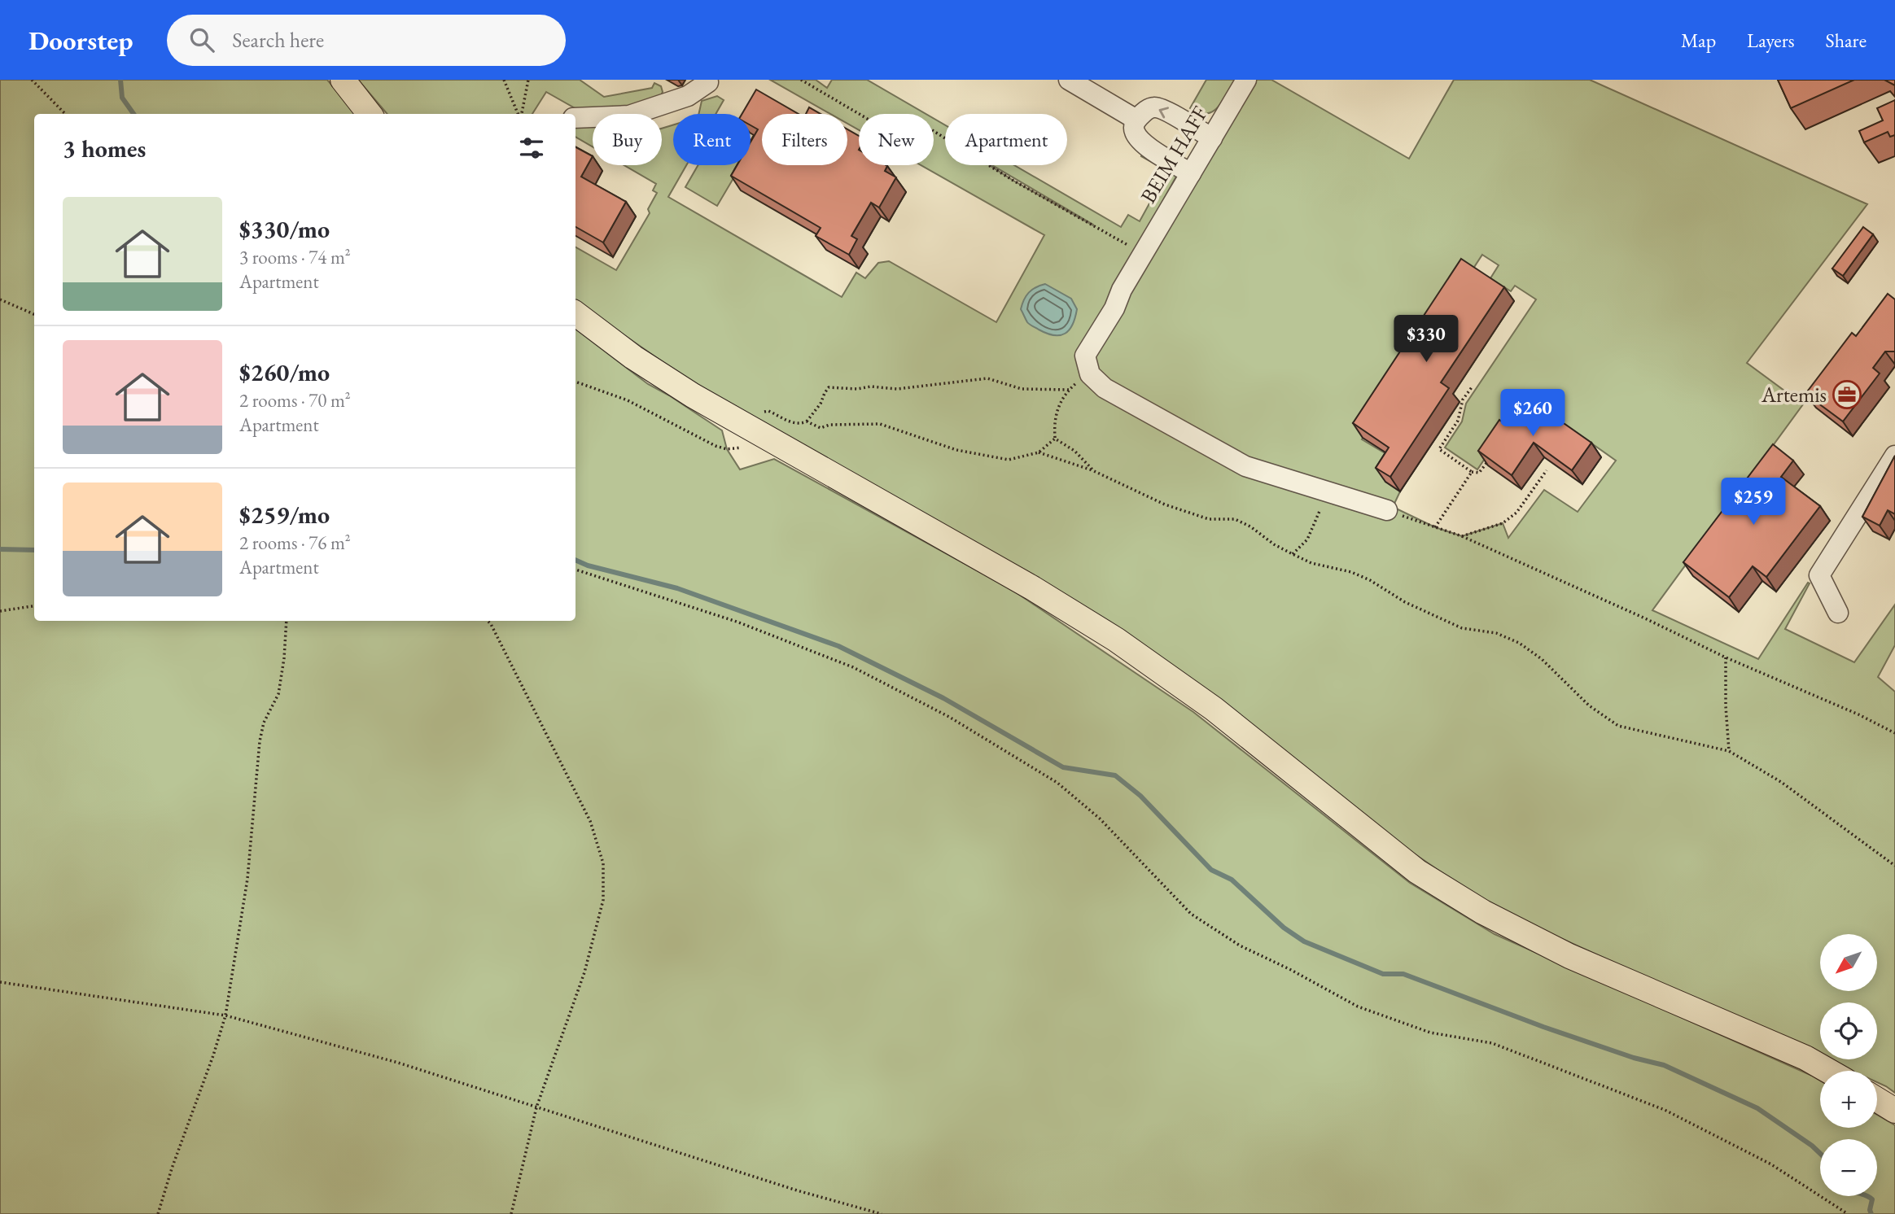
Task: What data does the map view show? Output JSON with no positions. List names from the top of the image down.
{
  "streets": {
    "street": ["BEIM HAFF"]
  },
  "places": {
    "office": ["Artemis"]
  },
  "north": "bottom left",
  "page": {
    "header": "Doorstep",
    "search": "Search here",
    "nav": ["Map", "Layers", "Share"],
    "chip": [
      "Buy",
      "Rent",
      "Filters",
      "New",
      "Apartment"
    ],
    "heading": "3 homes",
    "list": [
      {
        "name": "$330/mo",
        "note": "3 rooms · 74 m² · Apartment"
      },
      {
        "name": "$260/mo",
        "note": "2 rooms · 70 m² · Apartment"
      },
      {
        "name": "$259/mo",
        "note": "2 rooms · 76 m² · Apartment"
      }
    ],
    "price": ["$330", "$260", "$259"],
    "map_buttons": ["+", "−"]
  }
}
